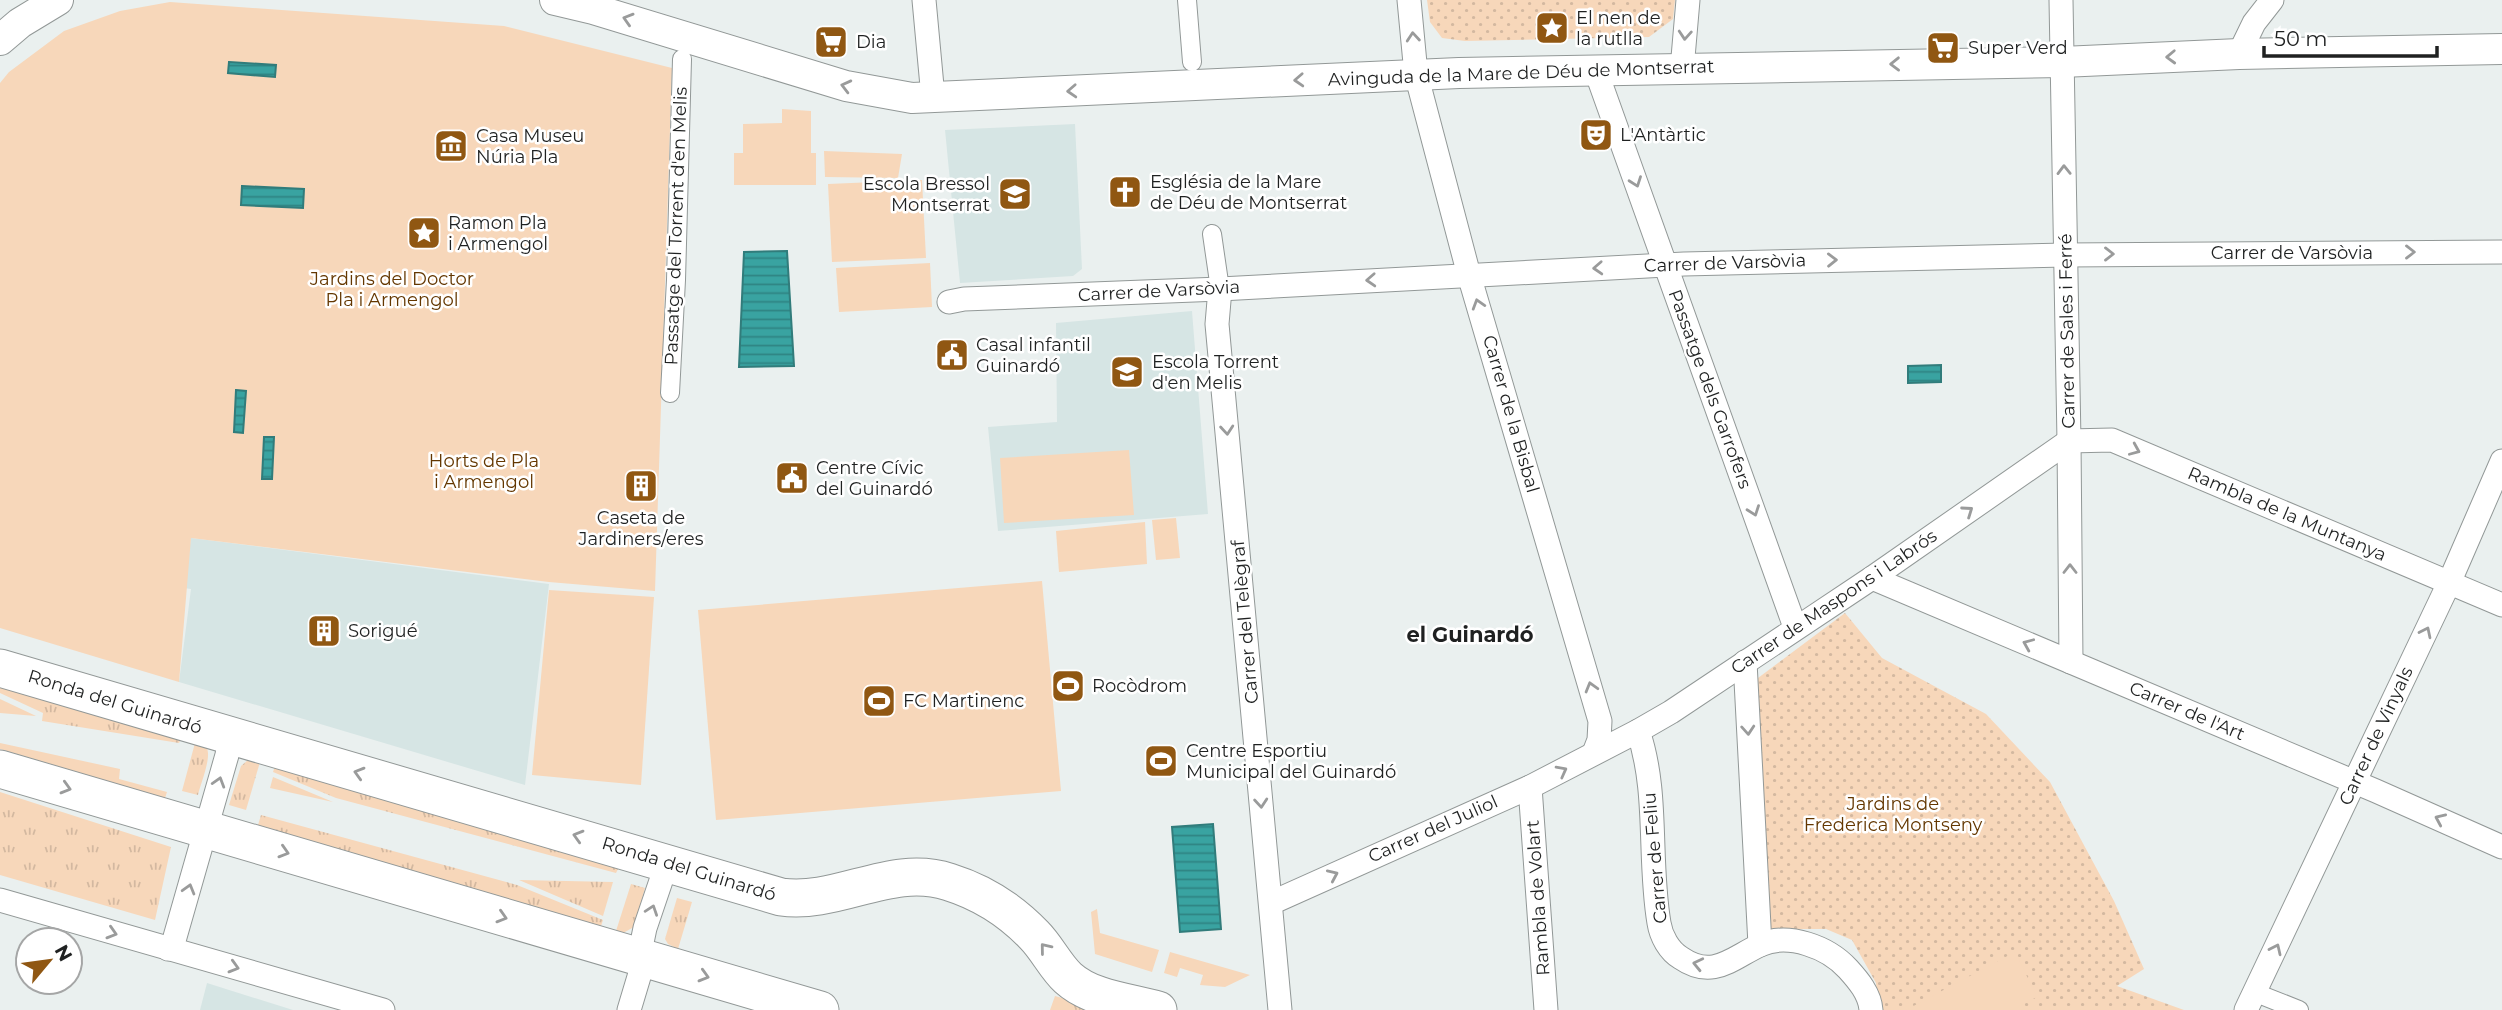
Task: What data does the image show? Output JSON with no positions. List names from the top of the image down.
{
  "streets": {
    "main road": ["Ronda del Guinardó"],
    "street": [
      "Avinguda de la Mare de Déu de Montserrat",
      "Passatge del Torrent d'en Melis",
      "Carrer de Varsòvia",
      "Carrer de Sales i Ferré",
      "Passatge dels Garrofers",
      "Carrer de la Bisbal",
      "Rambla de la Muntanya",
      "Carrer de Maspons i Labrós",
      "Carrer del Telègraf",
      "Carrer de l'Art",
      "Carrer de Vinyals",
      "Carrer del Juliol",
      "Carrer de Feliu",
      "Rambla de Volart"
    ]
  },
  "crossings": [
    ["Avinguda de la Mare de Déu de Montserrat", "Carrer de Sales i Ferré"],
    ["Avinguda de la Mare de Déu de Montserrat", "Passatge dels Garrofers"],
    ["Avinguda de la Mare de Déu de Montserrat", "Carrer de la Bisbal"],
    ["Carrer de Varsòvia", "Carrer de Sales i Ferré"],
    ["Carrer de Varsòvia", "Passatge dels Garrofers"],
    ["Carrer de Varsòvia", "Carrer de la Bisbal"],
    ["Carrer de Varsòvia", "Carrer del Telègraf"],
    ["Carrer de Sales i Ferré", "Rambla de la Muntanya"],
    ["Carrer de Sales i Ferré", "Carrer de Maspons i Labrós"],
    ["Carrer de Sales i Ferré", "Carrer de l'Art"],
    ["Passatge dels Garrofers", "Carrer de Maspons i Labrós"],
    ["Carrer de la Bisbal", "Carrer de Maspons i Labrós"],
    ["Carrer de la Bisbal", "Carrer del Juliol"],
    ["Rambla de la Muntanya", "Carrer de Maspons i Labrós"],
    ["Rambla de la Muntanya", "Carrer de Vinyals"],
    ["Carrer de Maspons i Labrós", "Carrer de l'Art"],
    ["Carrer de Maspons i Labrós", "Carrer del Juliol"],
    ["Carrer de Maspons i Labrós", "Carrer de Feliu"],
    ["Carrer del Telègraf", "Carrer del Juliol"],
    ["Carrer de l'Art", "Carrer de Vinyals"],
    ["Carrer del Juliol", "Rambla de Volart"]
  ],
  "one_way": [
    "Avinguda de la Mare de Déu de Montserrat",
    "Carrer de Sales i Ferré",
    "Passatge dels Garrofers",
    "Carrer de la Bisbal",
    "Rambla de la Muntanya",
    "Carrer de Maspons i Labrós",
    "Carrer del Telègraf",
    "Carrer de l'Art",
    "Carrer de Vinyals",
    "Carrer del Juliol"
  ],
  "districts": ["el Guinardó"],
  "parks": ["Jardins del Doctor Pla i Armengol", "Horts de Pla i Armengol", "Jardins de Frederica Montseny"],
  "places": {
    "place": ["El nen de la rutlla", "Ramon Pla i Armengol"],
    "supermarket": ["Dia", "Super Verd"],
    "theatre": ["L'Antàrtic"],
    "museum": ["Casa Museu Núria Pla"],
    "church": ["Església de la Mare de Déu de Montserrat"],
    "school or university": ["Escola Bressol Montserrat", "Escola Torrent d'en Melis"],
    "public building": ["Casal infantil Guinardó", "Centre Cívic del Guinardó"],
    "building": ["Caseta de Jardiners/eres", "Sorigué"],
    "sports": ["Rocòdrom", "FC Martinenc", "Centre Esportiu Municipal del Guinardó"]
  },
  "scale_bar": "50 m",
  "north": "top right"
}
